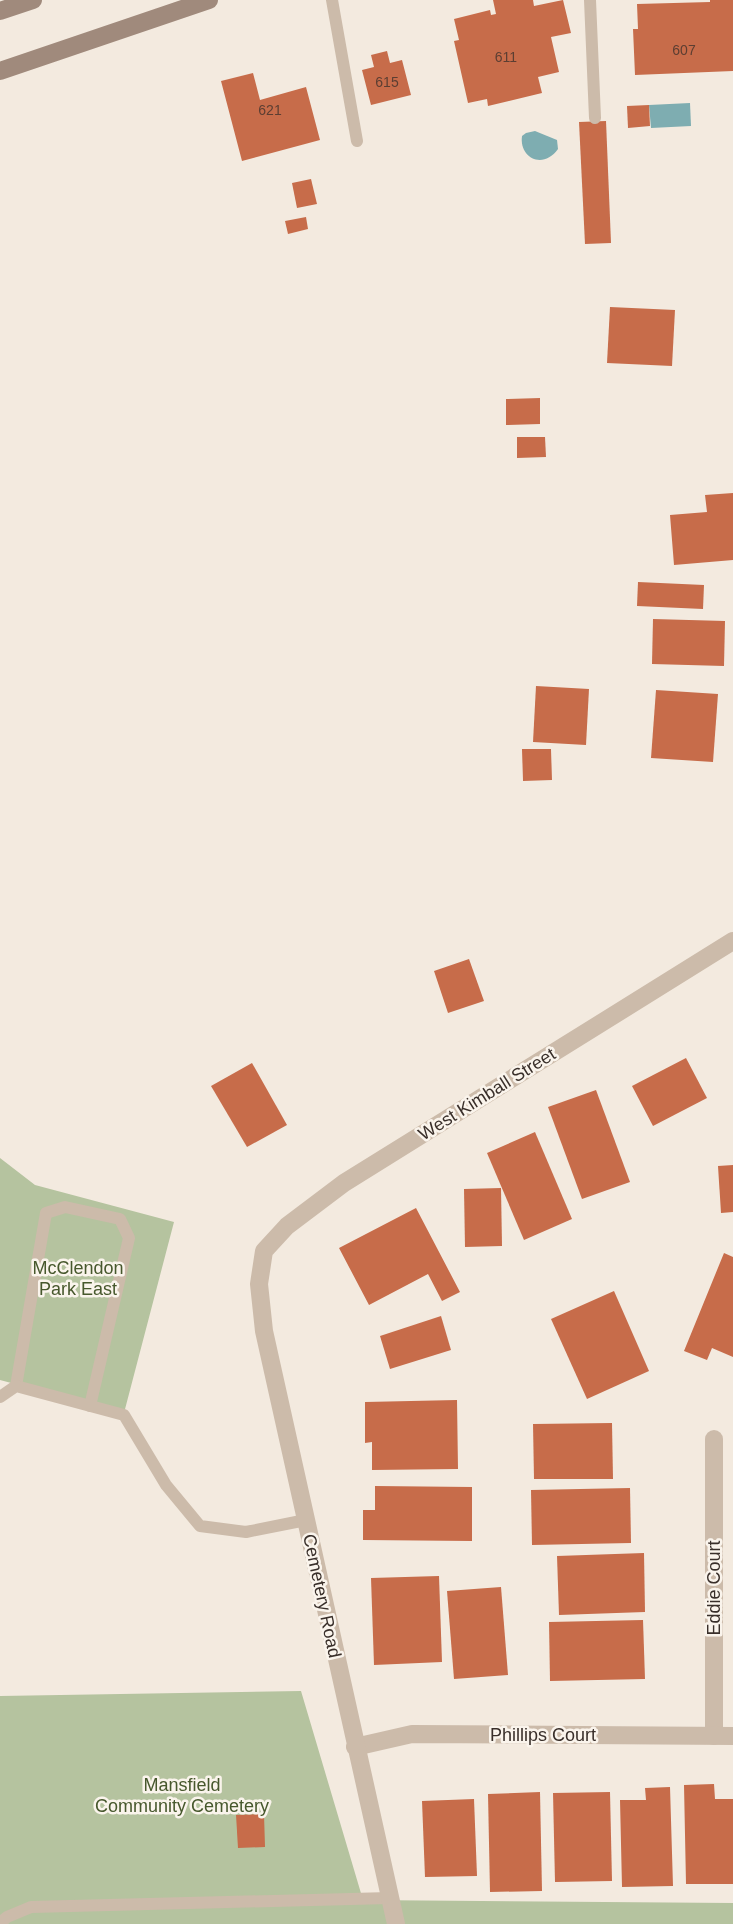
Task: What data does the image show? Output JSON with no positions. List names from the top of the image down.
{
  "streets": {
    "street": [
      "West Kimball Street",
      "Eddie Court",
      "Cemetery Road",
      "Phillips Court"
    ]
  },
  "crossings": [
    ["West Kimball Street", "Cemetery Road"],
    ["Eddie Court", "Phillips Court"],
    ["Cemetery Road", "Phillips Court"]
  ],
  "parks": ["McClendon Park East", "Mansfield Community Cemetery"],
  "house_numbers": [
    "607",
    "611",
    "615",
    "621"
  ]
}
